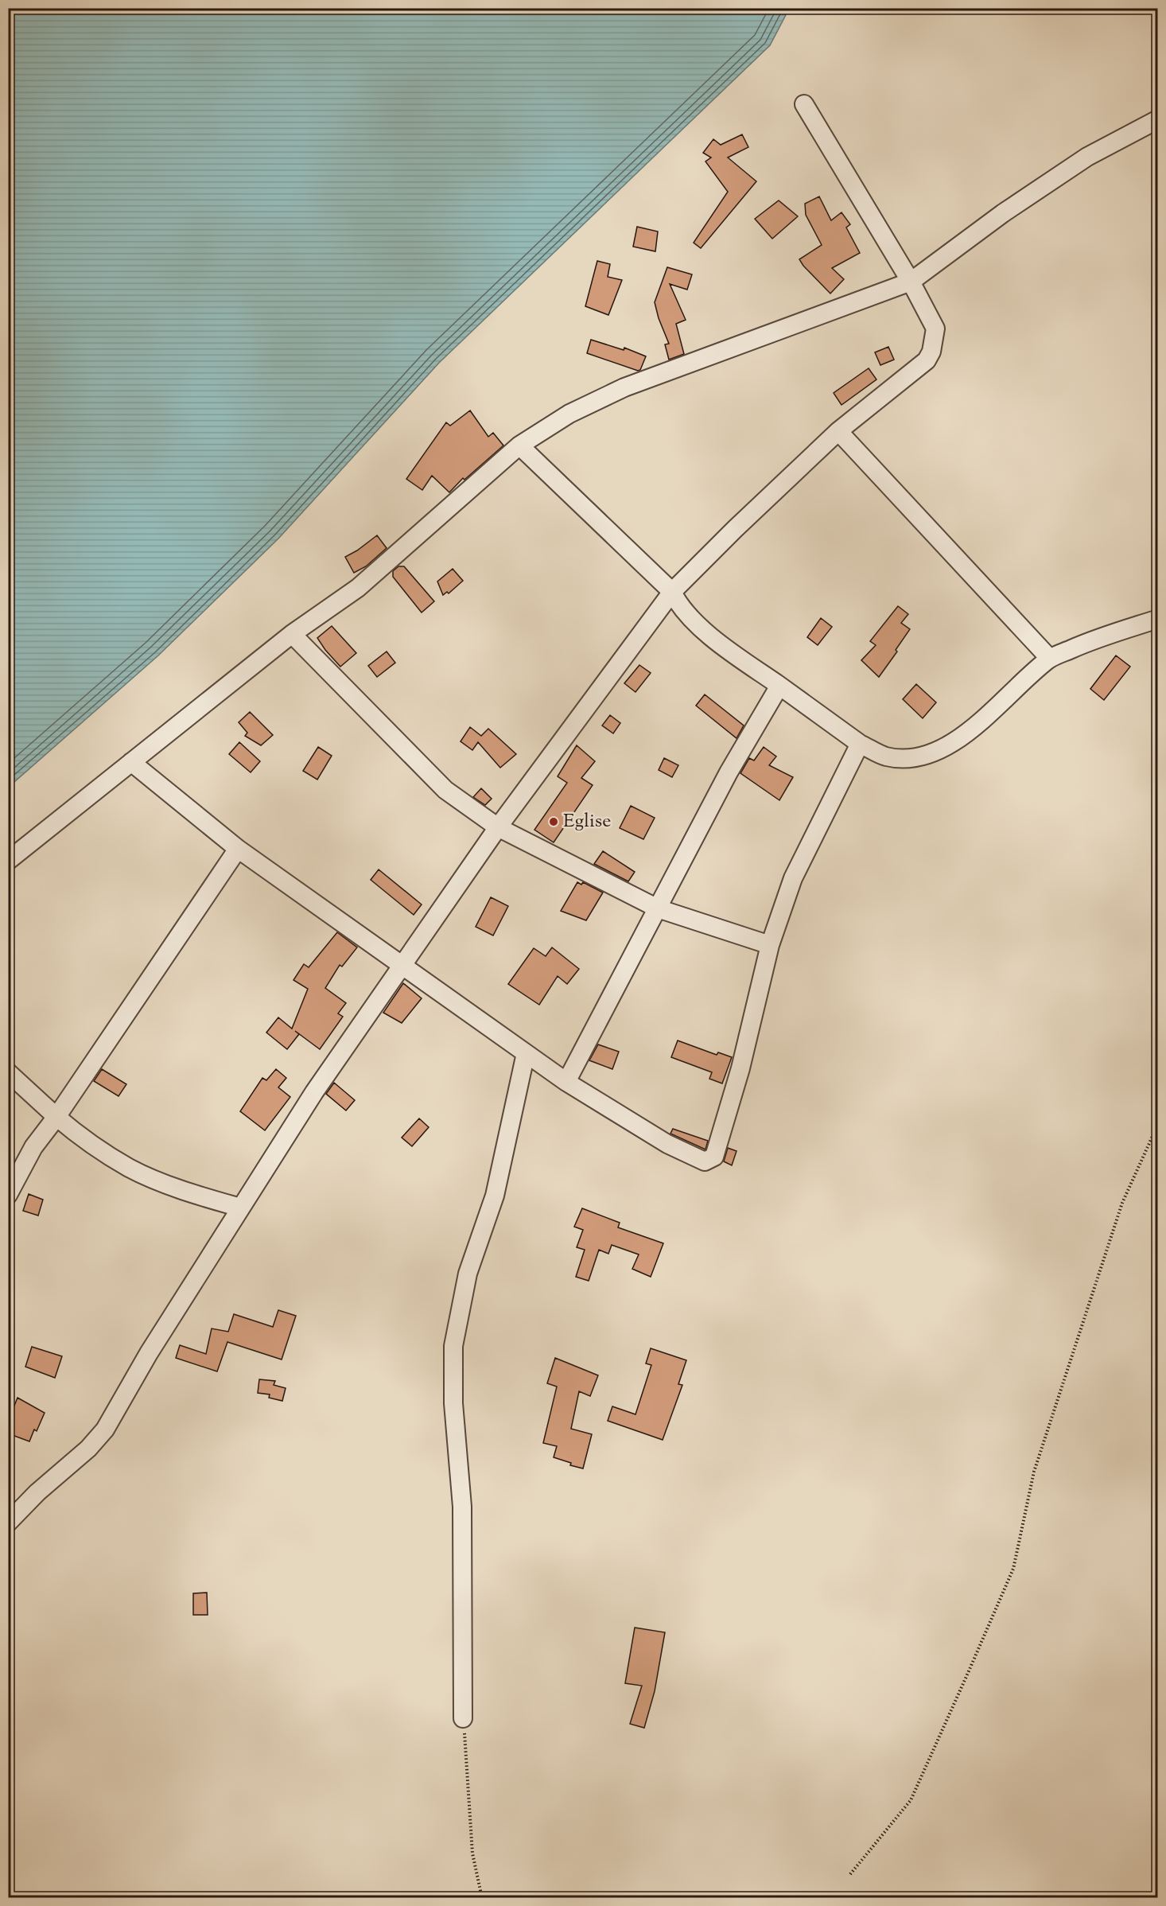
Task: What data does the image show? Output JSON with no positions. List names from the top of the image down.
{
  "places": ["Eglise"]
}
